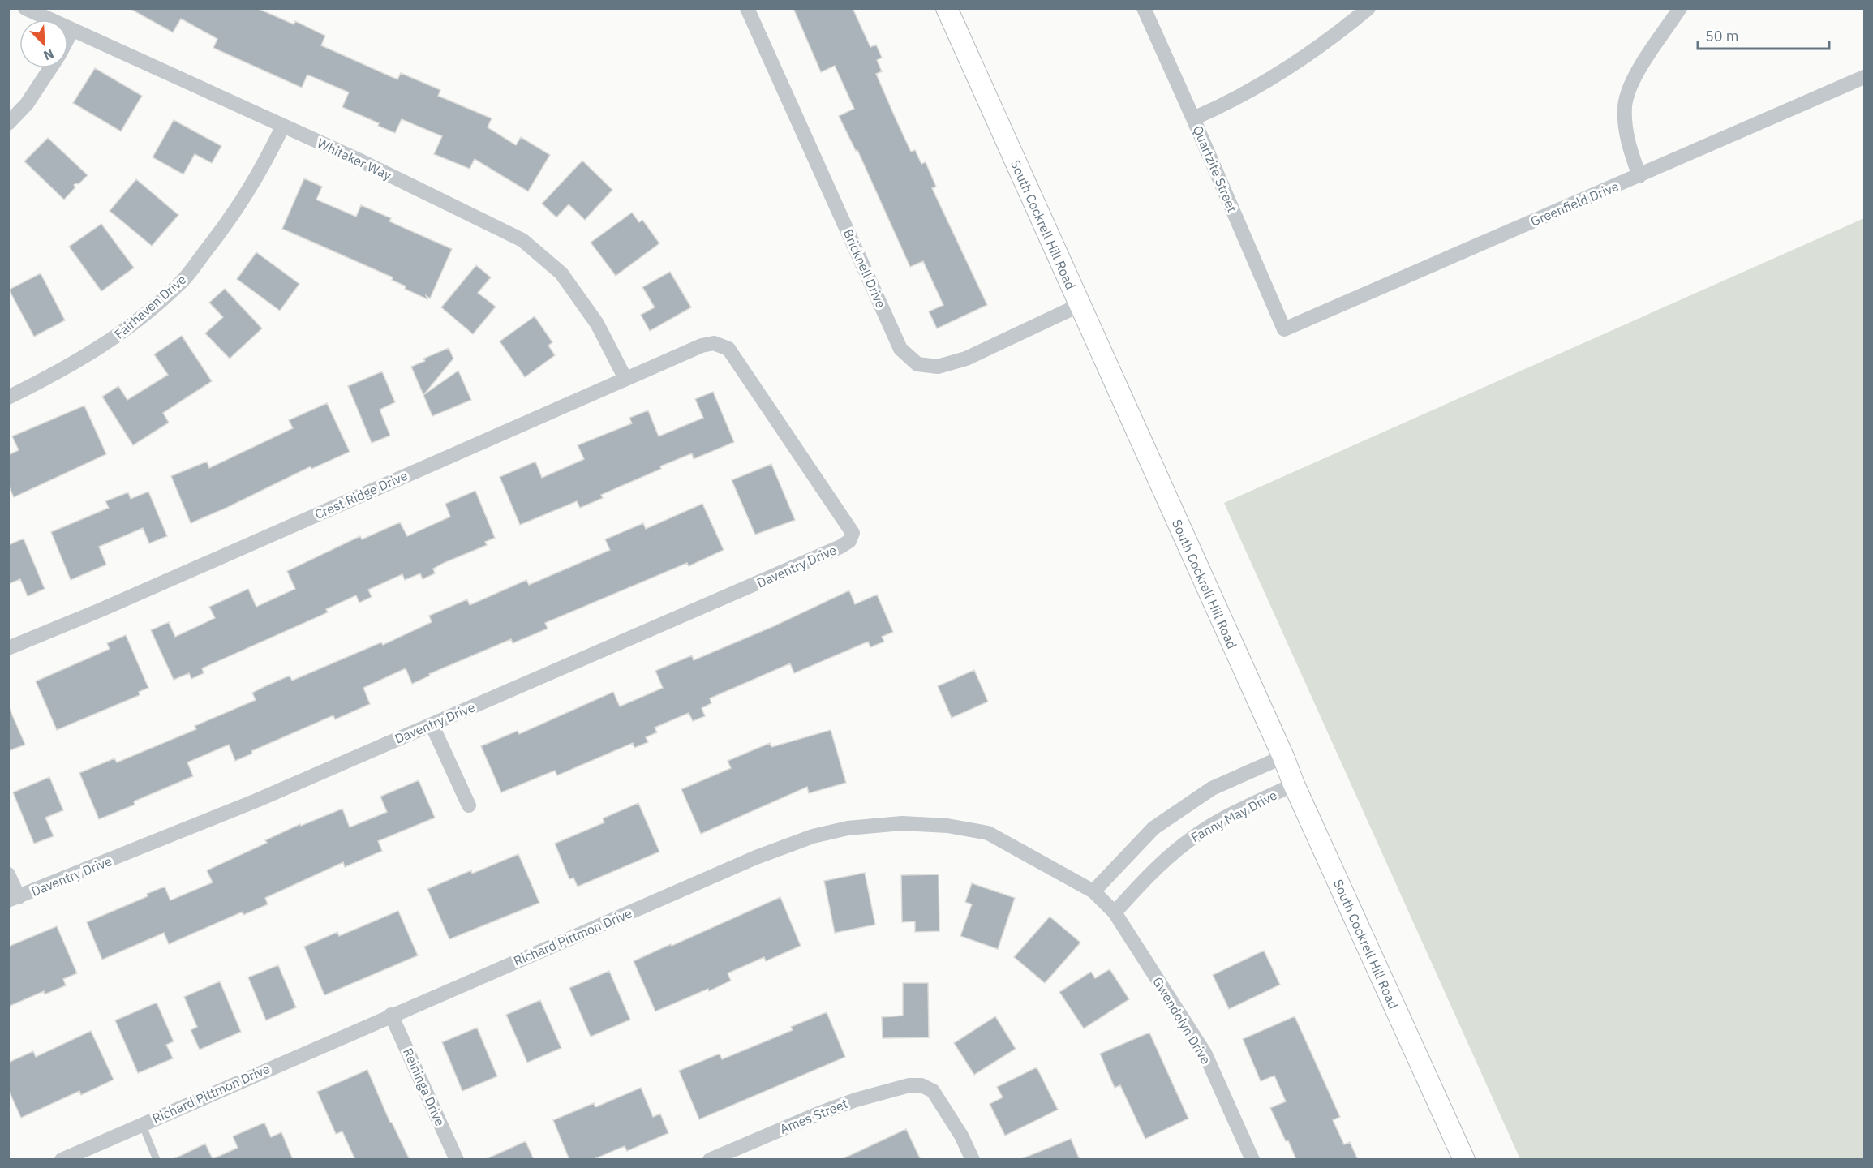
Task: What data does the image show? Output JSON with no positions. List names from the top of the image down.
{
  "streets": {
    "main road": ["South Cockrell Hill Road"],
    "street": [
      "Whitaker Way",
      "Quartzite Street",
      "Greenfield Drive",
      "Bricknell Drive",
      "Fairhaven Drive",
      "Crest Ridge Drive",
      "Daventry Drive",
      "Fanny May Drive",
      "Richard Pittmon Drive",
      "Gwendolyn Drive",
      "Reininga Drive",
      "Ames Street"
    ]
  },
  "crossings": [
    ["Whitaker Way", "Fairhaven Drive"],
    ["Whitaker Way", "Crest Ridge Drive"],
    ["Quartzite Street", "Greenfield Drive"],
    ["South Cockrell Hill Road", "Bricknell Drive"],
    ["South Cockrell Hill Road", "Fanny May Drive"],
    ["Crest Ridge Drive", "Daventry Drive"],
    ["Fanny May Drive", "Richard Pittmon Drive"],
    ["Fanny May Drive", "Gwendolyn Drive"],
    ["Richard Pittmon Drive", "Gwendolyn Drive"],
    ["Richard Pittmon Drive", "Reininga Drive"]
  ],
  "scale_bar": "50 m",
  "north": "bottom right"
}
